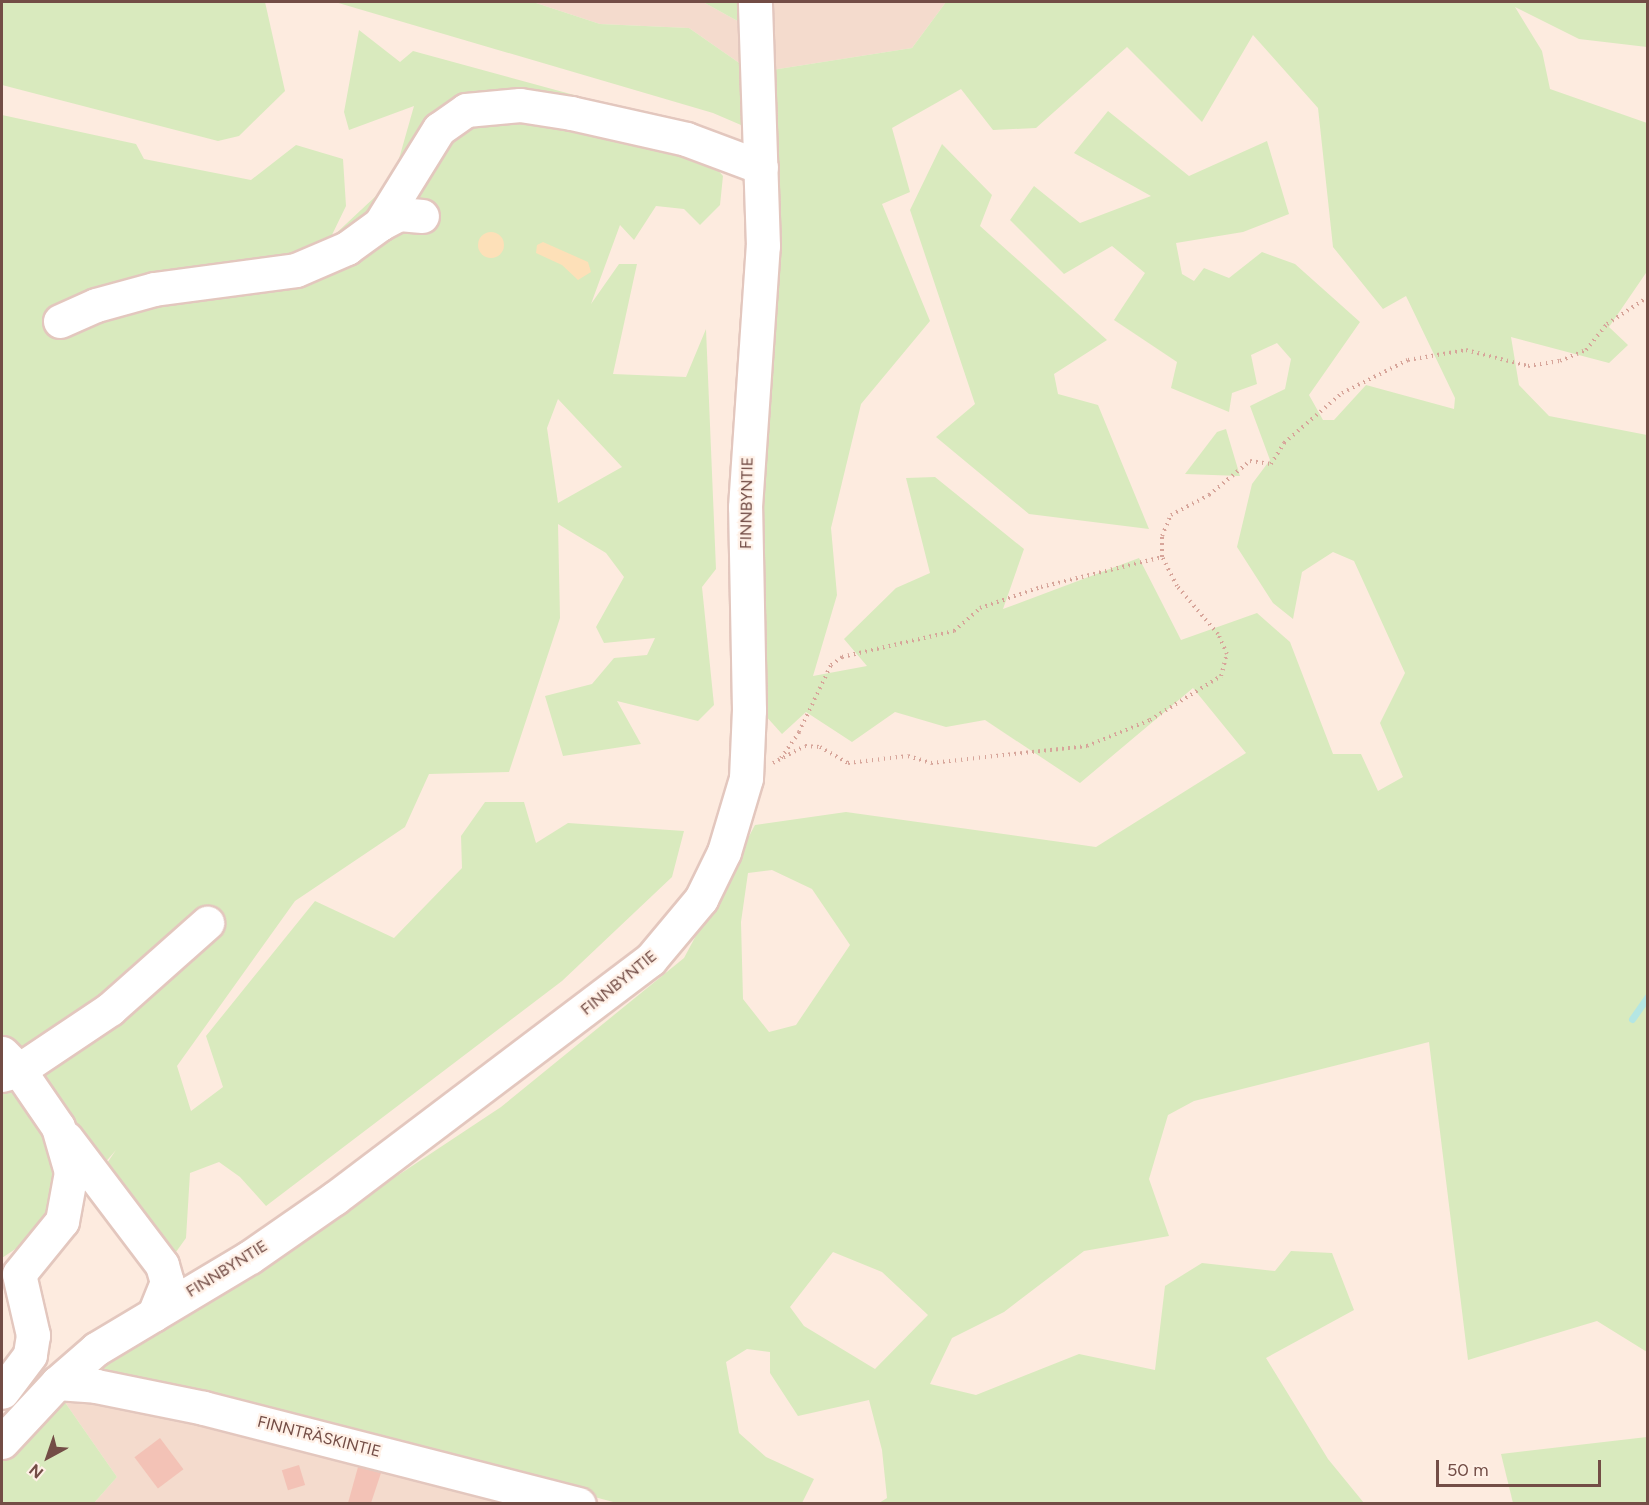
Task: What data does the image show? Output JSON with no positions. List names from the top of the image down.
{
  "streets": {
    "street": ["FINNBYNTIE", "FINNTRÄSKINTIE"]
  },
  "crossings": [
    ["FINNBYNTIE", "FINNTRÄSKINTIE"]
  ],
  "scale_bar": "50 m",
  "north": "bottom left"
}
